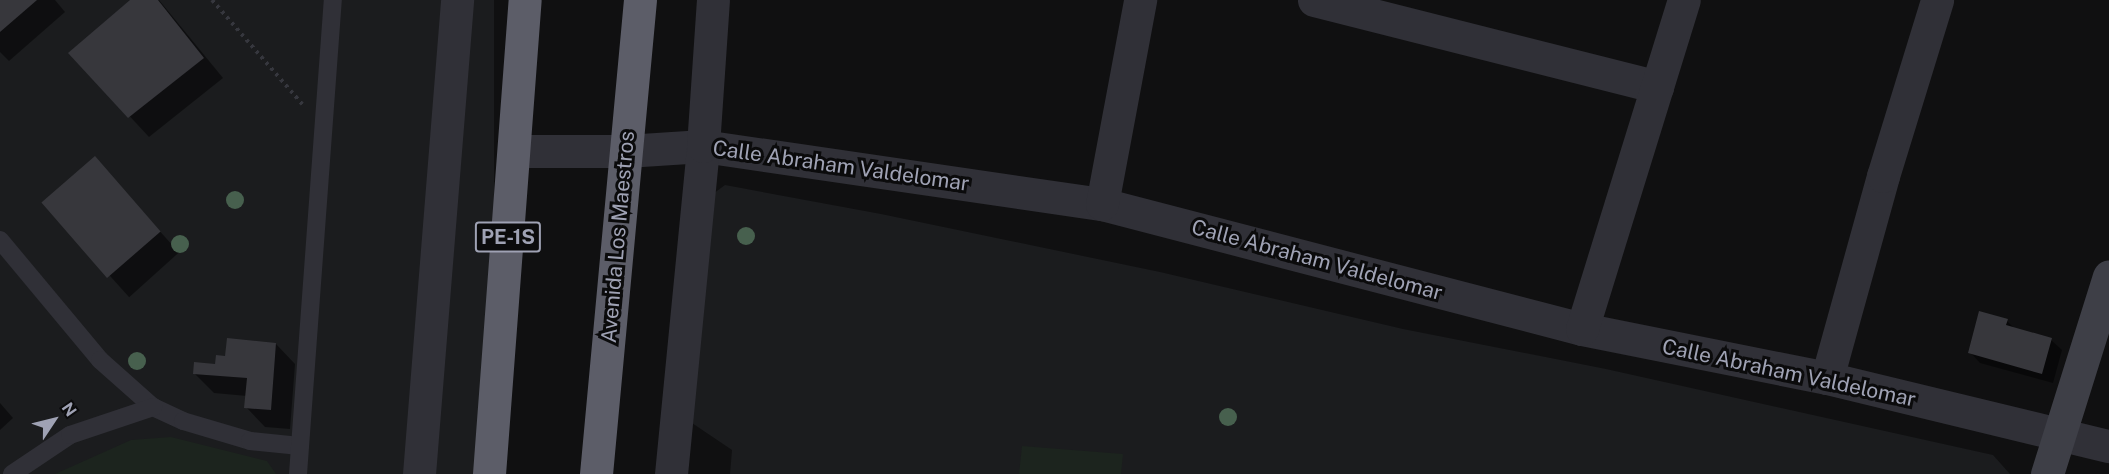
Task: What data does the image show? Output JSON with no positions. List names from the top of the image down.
{
  "streets": {
    "highway": ["PE-1S", "Avenida Los Maestros"],
    "street": ["Calle Abraham Valdelomar"]
  },
  "crossings": [
    ["Calle Abraham Valdelomar", "PE-1S"],
    ["Calle Abraham Valdelomar", "Avenida Los Maestros"]
  ],
  "north": "top right"
}
